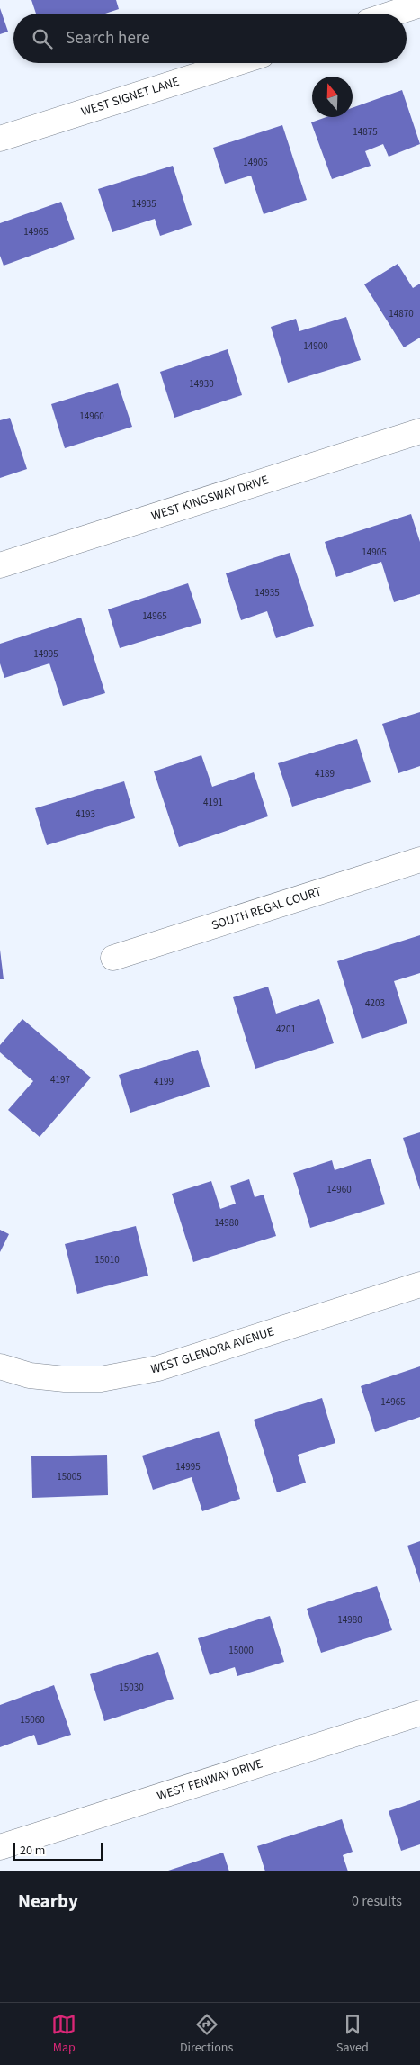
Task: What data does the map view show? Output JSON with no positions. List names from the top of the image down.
{
  "streets": {
    "street": [
      "WEST SIGNET LANE",
      "WEST KINGSWAY DRIVE",
      "SOUTH REGAL COURT",
      "WEST GLENORA AVENUE",
      "WEST FENWAY DRIVE"
    ]
  },
  "house_numbers": [
    "14875",
    "14905",
    "14935",
    "14965",
    "14870",
    "14900",
    "14930",
    "14960",
    "14905",
    "14935",
    "14965",
    "14995",
    "4189",
    "4191",
    "4193",
    "4203",
    "4201",
    "4197",
    "4199",
    "14960",
    "14980",
    "15010",
    "14965",
    "14995",
    "15005",
    "14980",
    "15000",
    "15030",
    "15060"
  ],
  "scale_bar": "20 m",
  "north": "top",
  "page": {
    "search": "Search here",
    "scale": "20 m",
    "heading": ["Nearby", "0 results"],
    "nav": ["Map", "Directions", "Saved"]
  }
}
